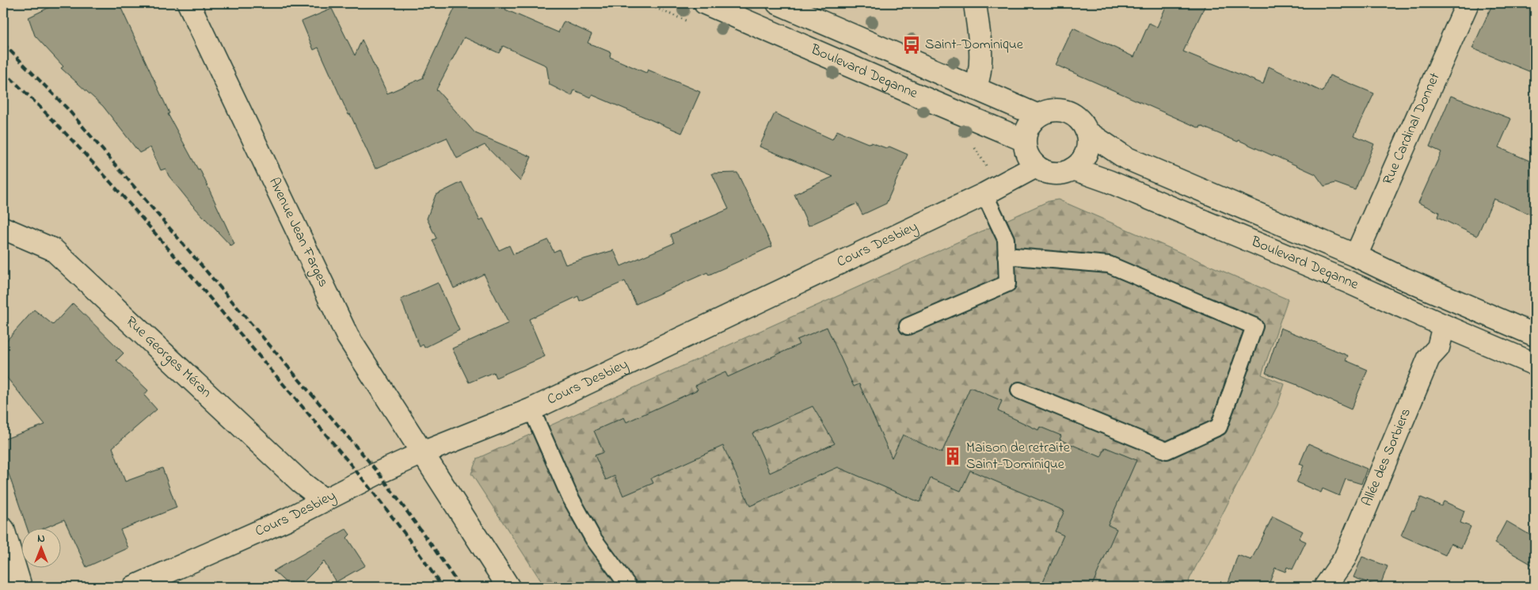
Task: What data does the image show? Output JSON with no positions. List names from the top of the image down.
{
  "streets": {
    "street": [
      "Boulevard Deganne",
      "Rue Cardinal Donnet",
      "Avenue Jean Farges",
      "Cours Desbiey",
      "Rue Georges Méran",
      "Allée des Sorbiers"
    ]
  },
  "crossings": [
    ["Boulevard Deganne", "Rue Cardinal Donnet"],
    ["Boulevard Deganne", "Cours Desbiey"],
    ["Boulevard Deganne", "Allée des Sorbiers"],
    ["Avenue Jean Farges", "Cours Desbiey"],
    ["Cours Desbiey", "Rue Georges Méran"]
  ],
  "places": {
    "bus stop": ["Saint-Dominique"],
    "building": ["Maison de retraite Saint-Dominique"]
  },
  "north": "top"
}
